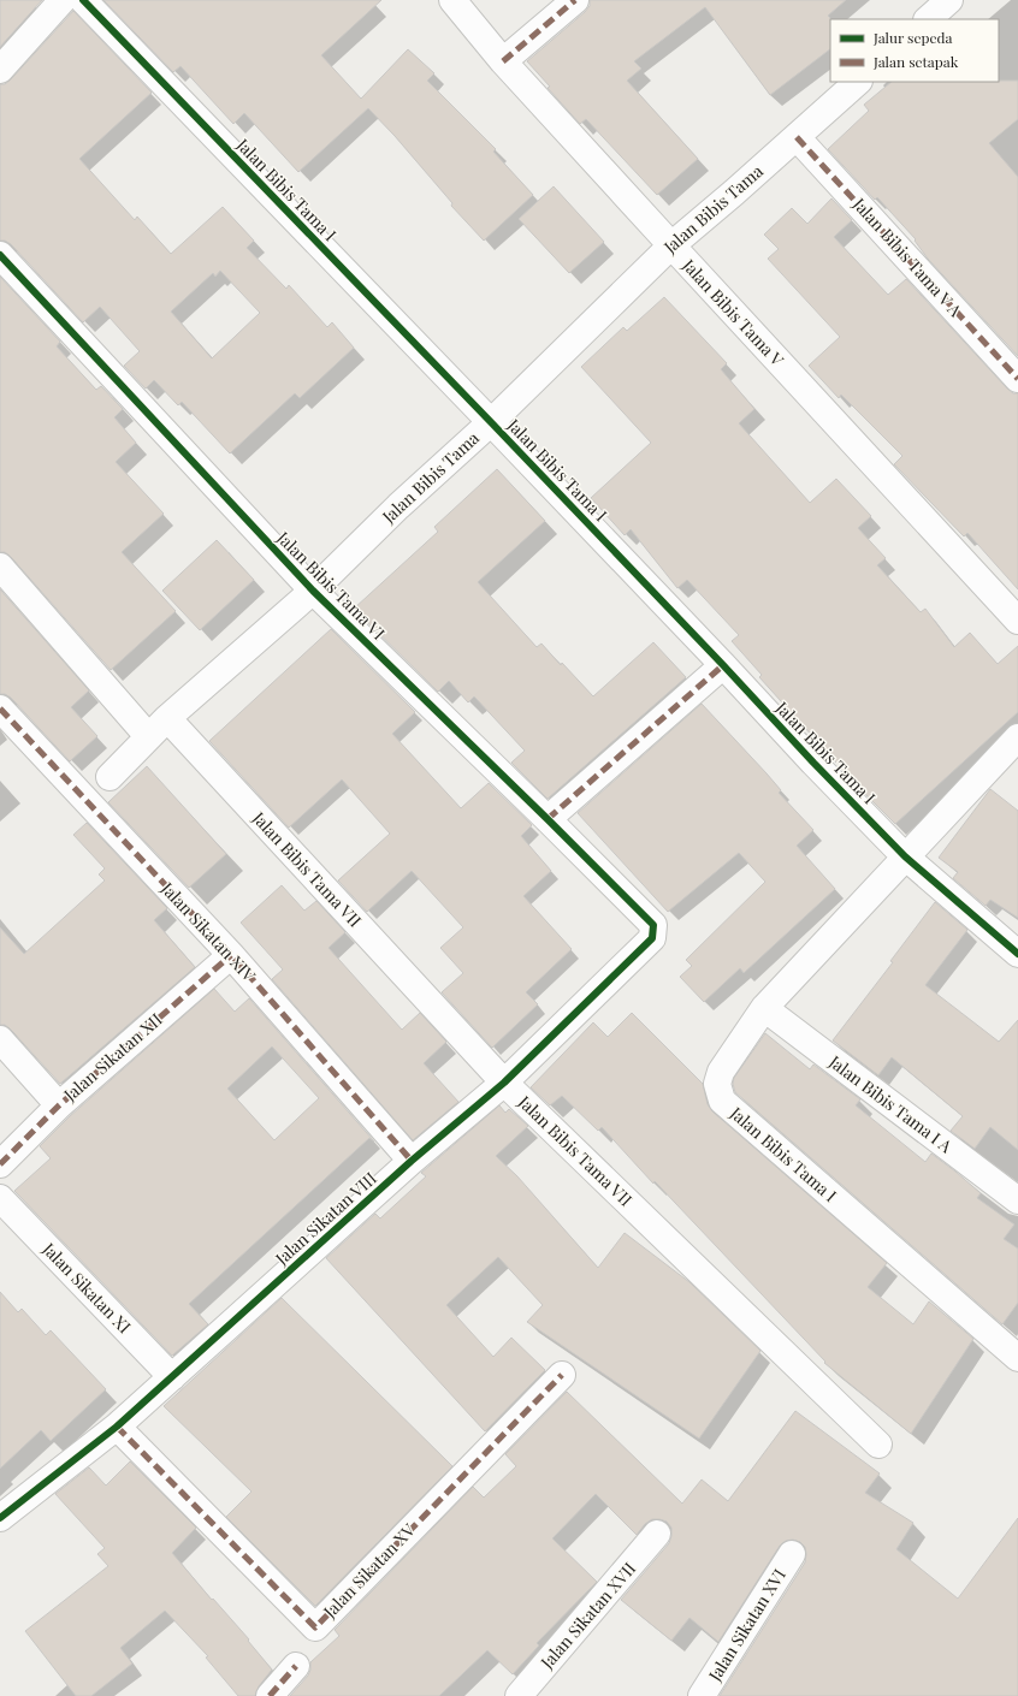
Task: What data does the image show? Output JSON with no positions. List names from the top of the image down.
{
  "streets": {
    "street": [
      "Jalan Bibis Tama I",
      "Jalan Bibis Tama",
      "Jalan Bibis Tama V A",
      "Jalan Bibis Tama V",
      "Jalan Bibis Tama VI",
      "Jalan Bibis Tama VII",
      "Jalan Sikatan XIV",
      "Jalan Sikatan XII",
      "Jalan Bibis Tama I A",
      "Jalan Sikatan VIII",
      "Jalan Sikatan XI",
      "Jalan Sikatan XV",
      "Jalan Sikatan XVII",
      "Jalan Sikatan XVI"
    ]
  },
  "crossings": [
    ["Jalan Bibis Tama I", "Jalan Bibis Tama"],
    ["Jalan Bibis Tama I", "Jalan Bibis Tama I A"],
    ["Jalan Bibis Tama", "Jalan Bibis Tama V A"],
    ["Jalan Bibis Tama", "Jalan Bibis Tama V"],
    ["Jalan Bibis Tama", "Jalan Bibis Tama VI"],
    ["Jalan Bibis Tama", "Jalan Bibis Tama VII"],
    ["Jalan Bibis Tama VI", "Jalan Sikatan VIII"],
    ["Jalan Bibis Tama VII", "Jalan Sikatan VIII"],
    ["Jalan Sikatan XIV", "Jalan Sikatan XII"],
    ["Jalan Sikatan XIV", "Jalan Sikatan VIII"],
    ["Jalan Sikatan VIII", "Jalan Sikatan XI"],
    ["Jalan Sikatan VIII", "Jalan Sikatan XV"]
  ],
  "legend": ["Jalur sepeda", "Jalan setapak"]
}
